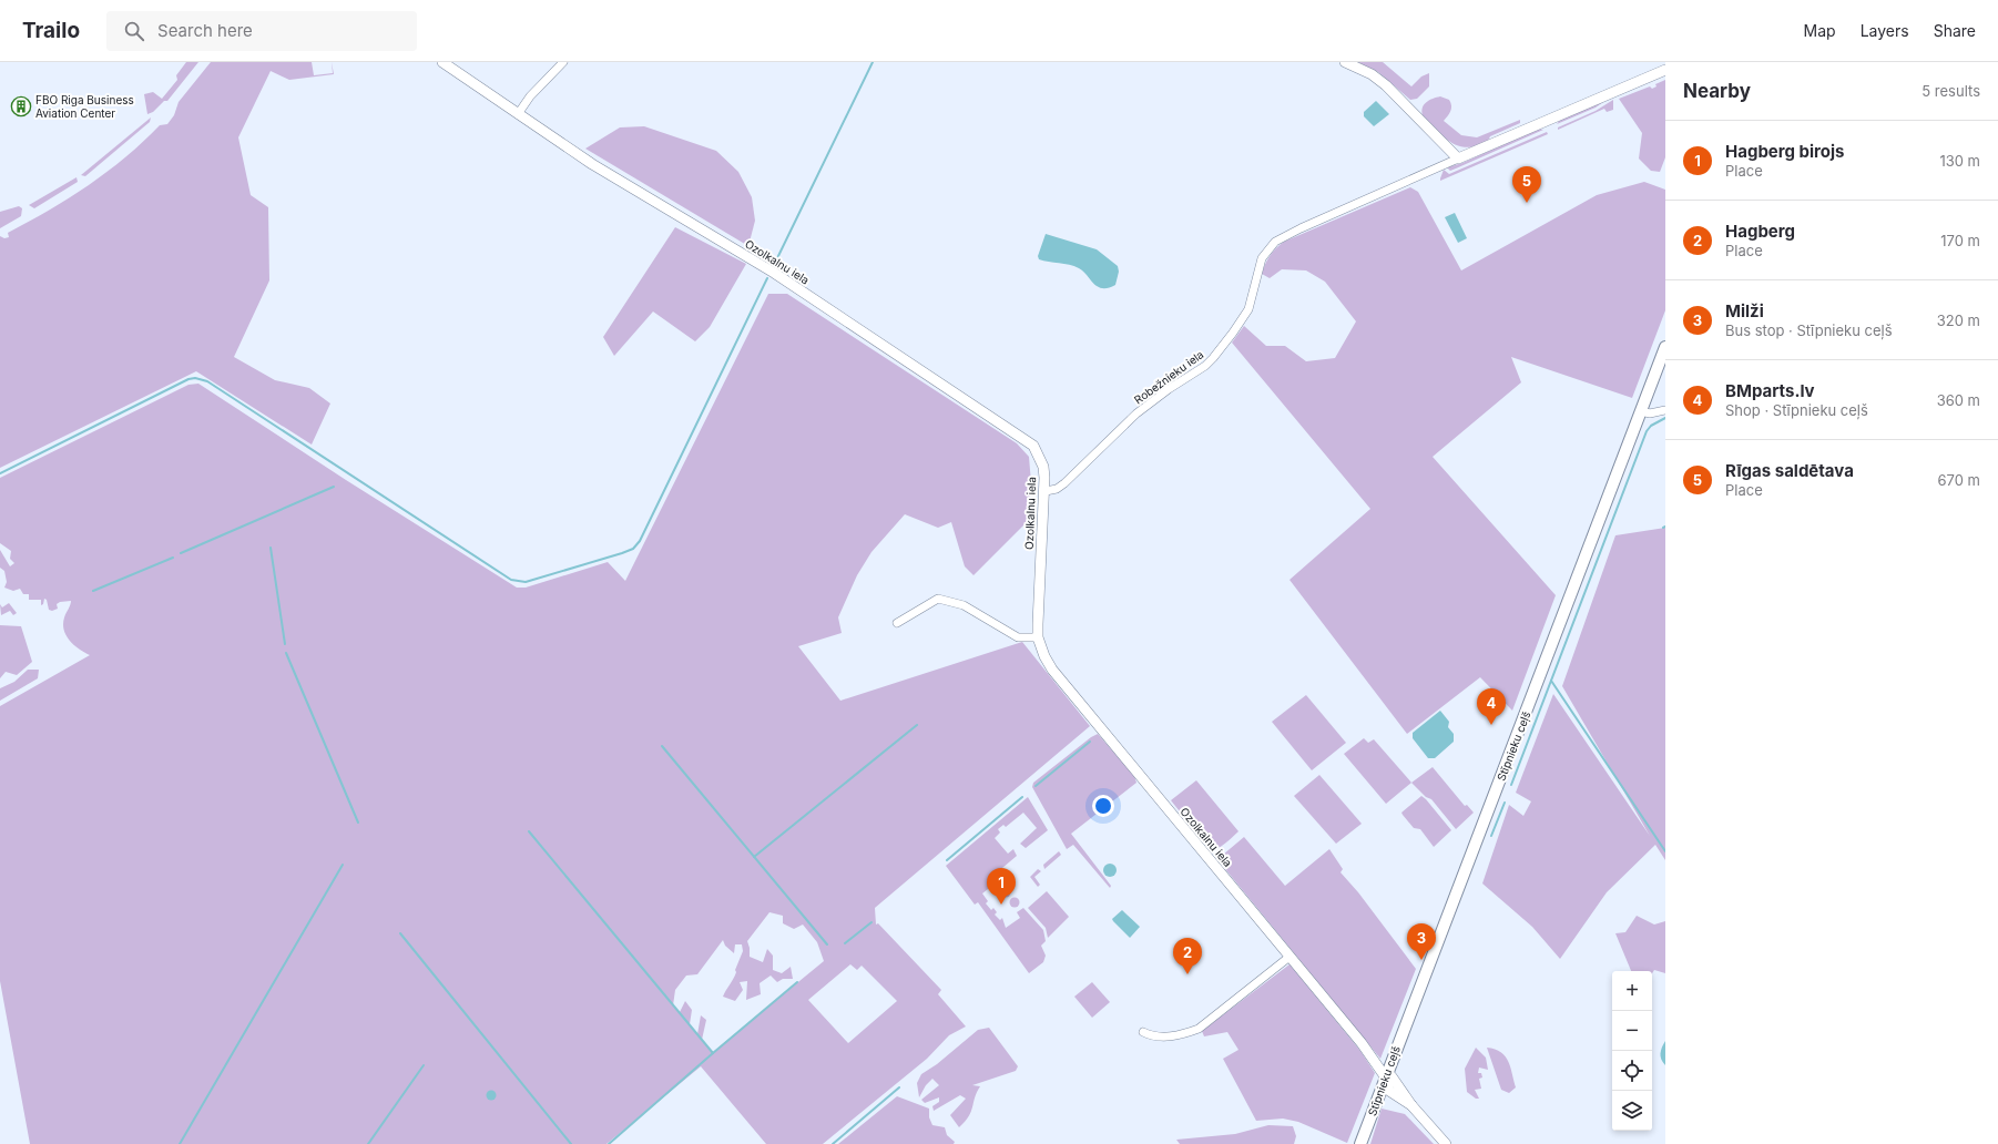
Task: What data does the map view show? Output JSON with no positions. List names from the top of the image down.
{
  "streets": {
    "main road": ["Stīpnieku ceļš"],
    "street": ["Ozolkalnu iela", "Robežnieku iela"]
  },
  "crossings": [
    ["Ozolkalnu iela", "Robežnieku iela"],
    ["Ozolkalnu iela", "Stīpnieku ceļš"]
  ],
  "places": {
    "building": ["FBO Riga Business Aviation Center"]
  },
  "page": {
    "header": "Trailo",
    "search": "Search here",
    "nav": ["Map", "Layers", "Share"],
    "heading": ["Nearby", "5 results"],
    "list": [
      {
        "mark": "1",
        "name": "Hagberg birojs",
        "note": "Place",
        "value": "130 m"
      },
      {
        "mark": "2",
        "name": "Hagberg",
        "note": "Place",
        "value": "170 m"
      },
      {
        "mark": "3",
        "name": "Milži",
        "note": "Bus stop · Stīpnieku ceļš",
        "value": "320 m"
      },
      {
        "mark": "4",
        "name": "BMparts.lv",
        "note": "Shop · Stīpnieku ceļš",
        "value": "360 m"
      },
      {
        "mark": "5",
        "name": "Rīgas saldētava",
        "note": "Place",
        "value": "670 m"
      }
    ],
    "pins": [
      "5",
      "4",
      "1",
      "3",
      "2"
    ],
    "map_buttons": ["+", "−"]
  }
}
